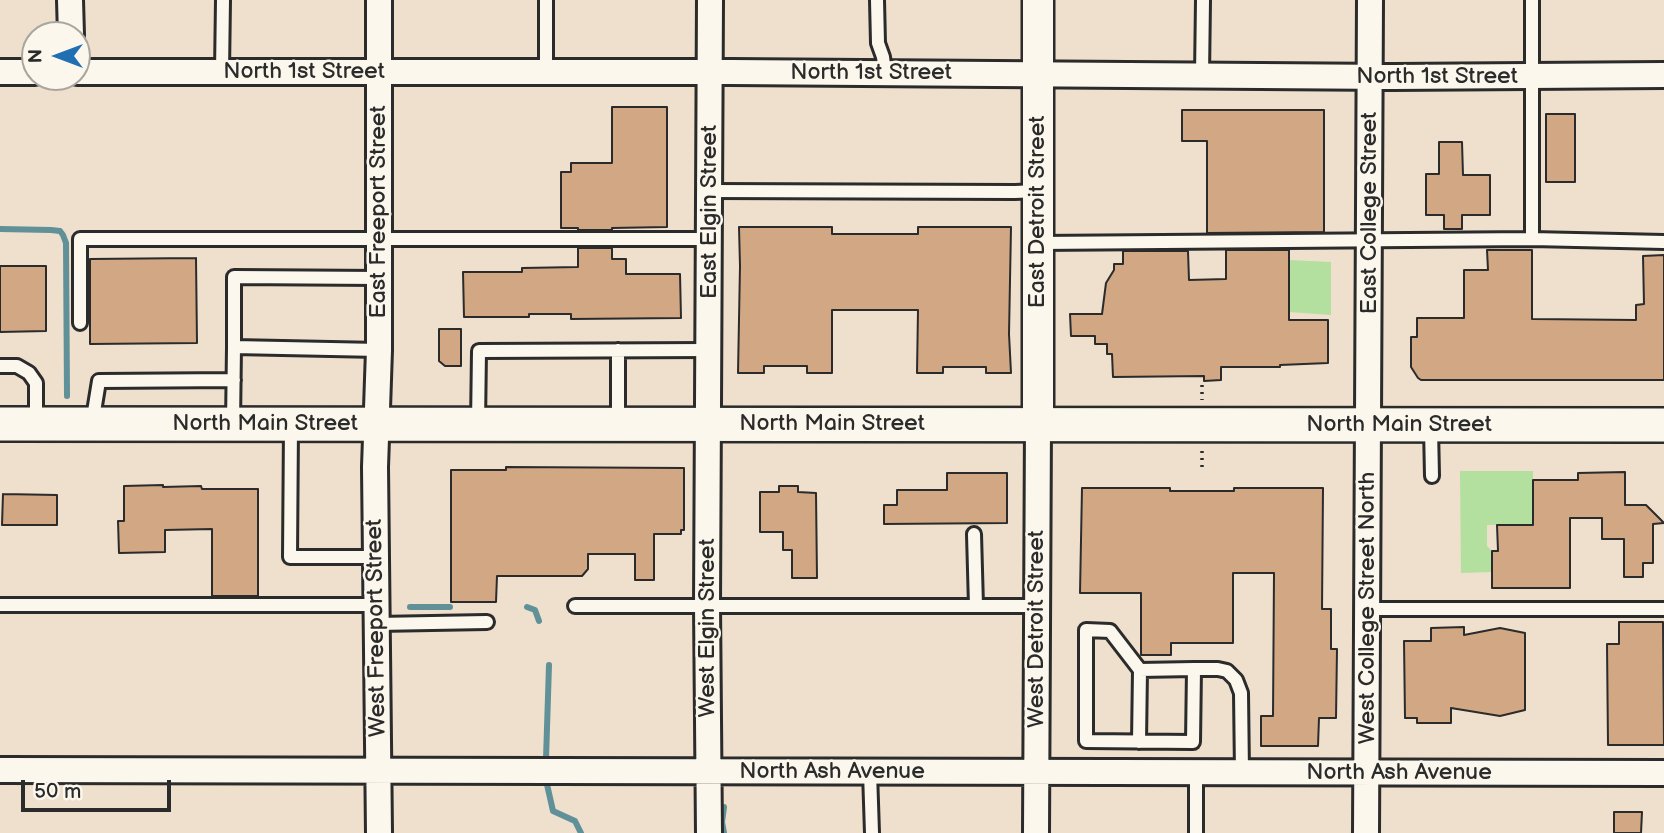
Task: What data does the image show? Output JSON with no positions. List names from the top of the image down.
{
  "streets": {
    "main road": ["North Main Street"],
    "street": [
      "North 1st Street",
      "East Freeport Street",
      "East Elgin Street",
      "East Detroit Street",
      "East College Street",
      "West College Street North",
      "West Freeport Street",
      "West Elgin Street",
      "West Detroit Street",
      "North Ash Avenue"
    ]
  },
  "crossings": [
    ["North 1st Street", "East Freeport Street"],
    ["North 1st Street", "East Elgin Street"],
    ["North 1st Street", "East Detroit Street"],
    ["North 1st Street", "East College Street"],
    ["East Freeport Street", "North Main Street"],
    ["East Freeport Street", "West Freeport Street"],
    ["East Elgin Street", "North Main Street"],
    ["East Elgin Street", "West Elgin Street"],
    ["East Detroit Street", "North Main Street"],
    ["East Detroit Street", "West Detroit Street"],
    ["East College Street", "North Main Street"],
    ["East College Street", "West College Street North"],
    ["North Main Street", "West College Street North"],
    ["North Main Street", "West Freeport Street"],
    ["North Main Street", "West Elgin Street"],
    ["North Main Street", "West Detroit Street"],
    ["West College Street North", "North Ash Avenue"],
    ["West Freeport Street", "North Ash Avenue"],
    ["West Elgin Street", "North Ash Avenue"],
    ["West Detroit Street", "North Ash Avenue"]
  ],
  "scale_bar": "50 m",
  "north": "left"
}
